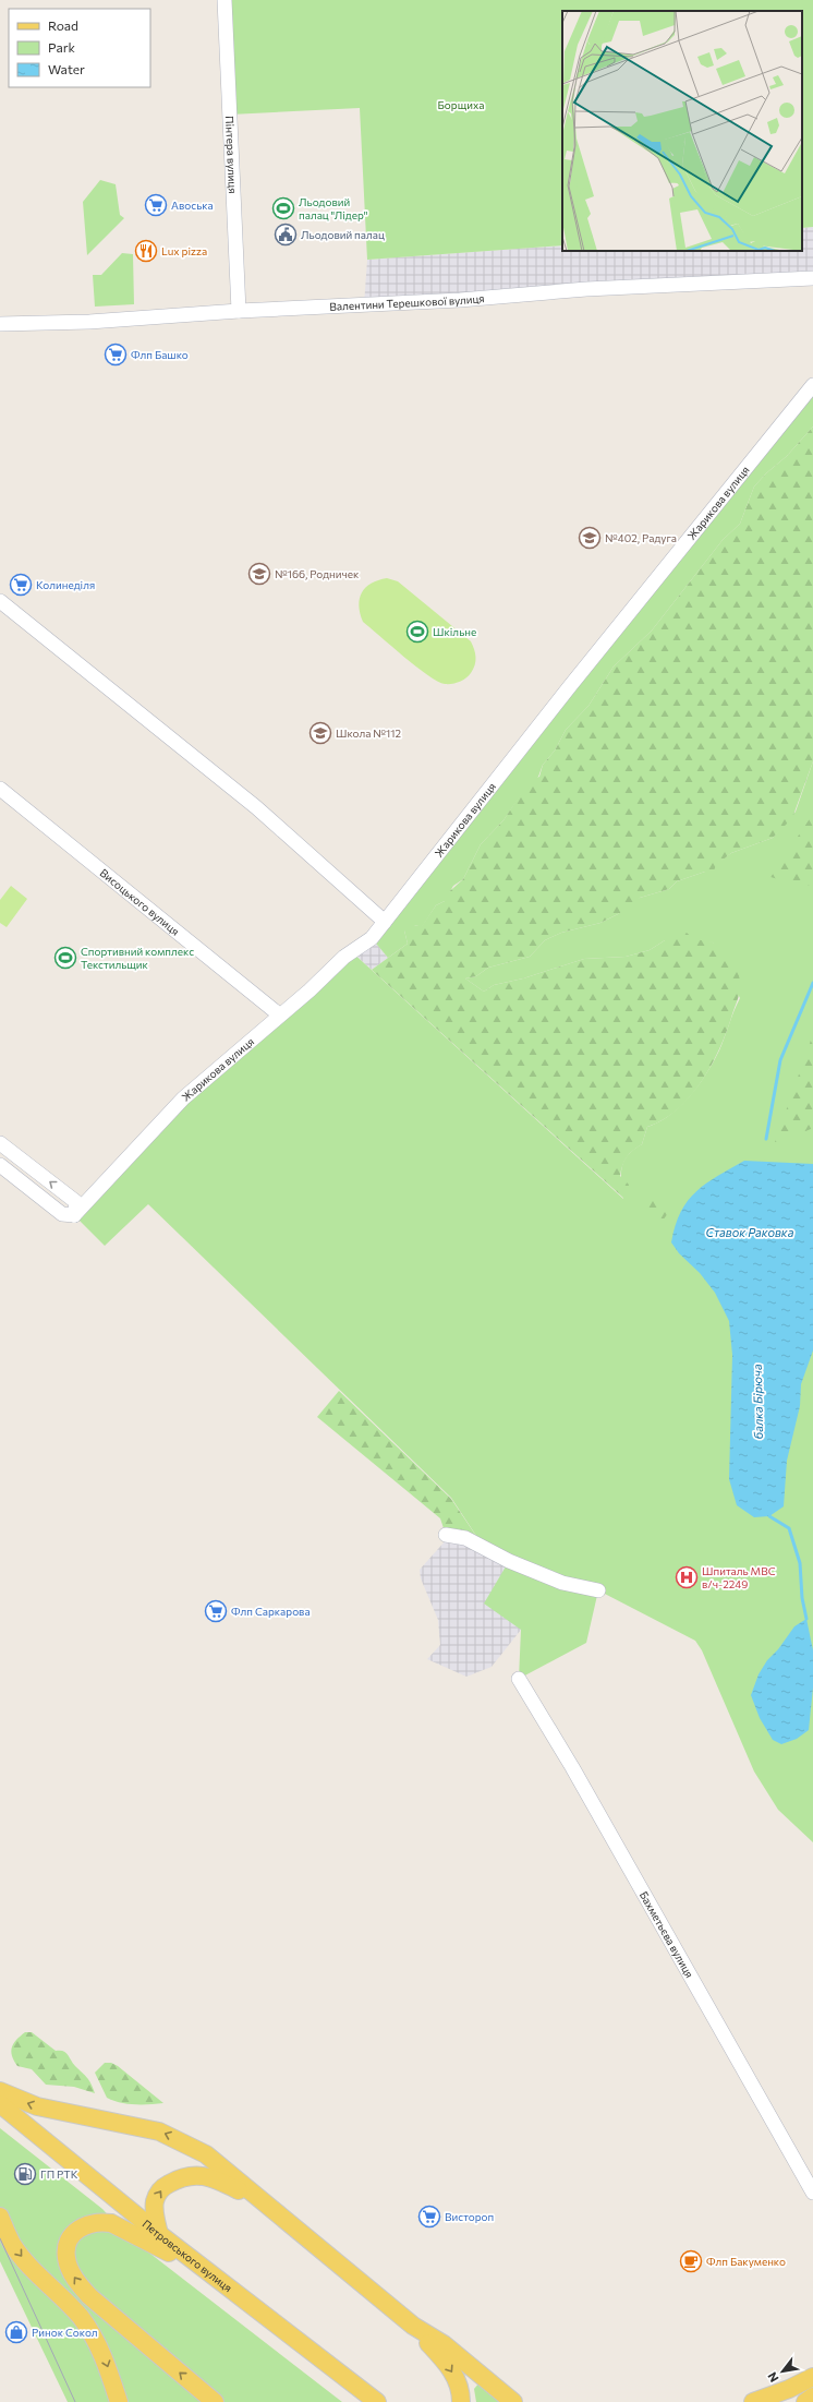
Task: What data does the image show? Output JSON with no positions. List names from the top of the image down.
{
  "streets": {
    "main road": ["Петровського вулиця"],
    "street": [
      "Пінтера вулиця",
      "Валентини Терешкової вулиця",
      "Жарикова вулиця",
      "Висоцького вулиця",
      "Бахметьєва вулиця"
    ]
  },
  "crossings": [
    ["Пінтера вулиця", "Валентини Терешкової вулиця"],
    ["Жарикова вулиця", "Висоцького вулиця"]
  ],
  "water": ["Ставок Раковка", "балка Бірюча"],
  "parks": ["Борщиха"],
  "places": {
    "supermarket": [
      "Авоська",
      "Флп Башко",
      "Колинеділя",
      "Флп Саркарова",
      "Вистороп"
    ],
    "sports": ["Льодовий палац \"Лідер\"", "Шкільне", "Спортивний комплекс Текстильщик"],
    "public building": ["Льодовий палац"],
    "restaurant": ["Lux pizza"],
    "school or university": ["№402, Радуга", "№166, Родничек", "Школа №112"],
    "hospital": ["Шпиталь МВС в/ч-2249"],
    "fuel station": ["ГП РТК"],
    "cafe": ["Флп Бакуменко"],
    "shop": ["Ринок Сокол"]
  },
  "legend": ["Road", "Park", "Water"],
  "north": "bottom left"
}
